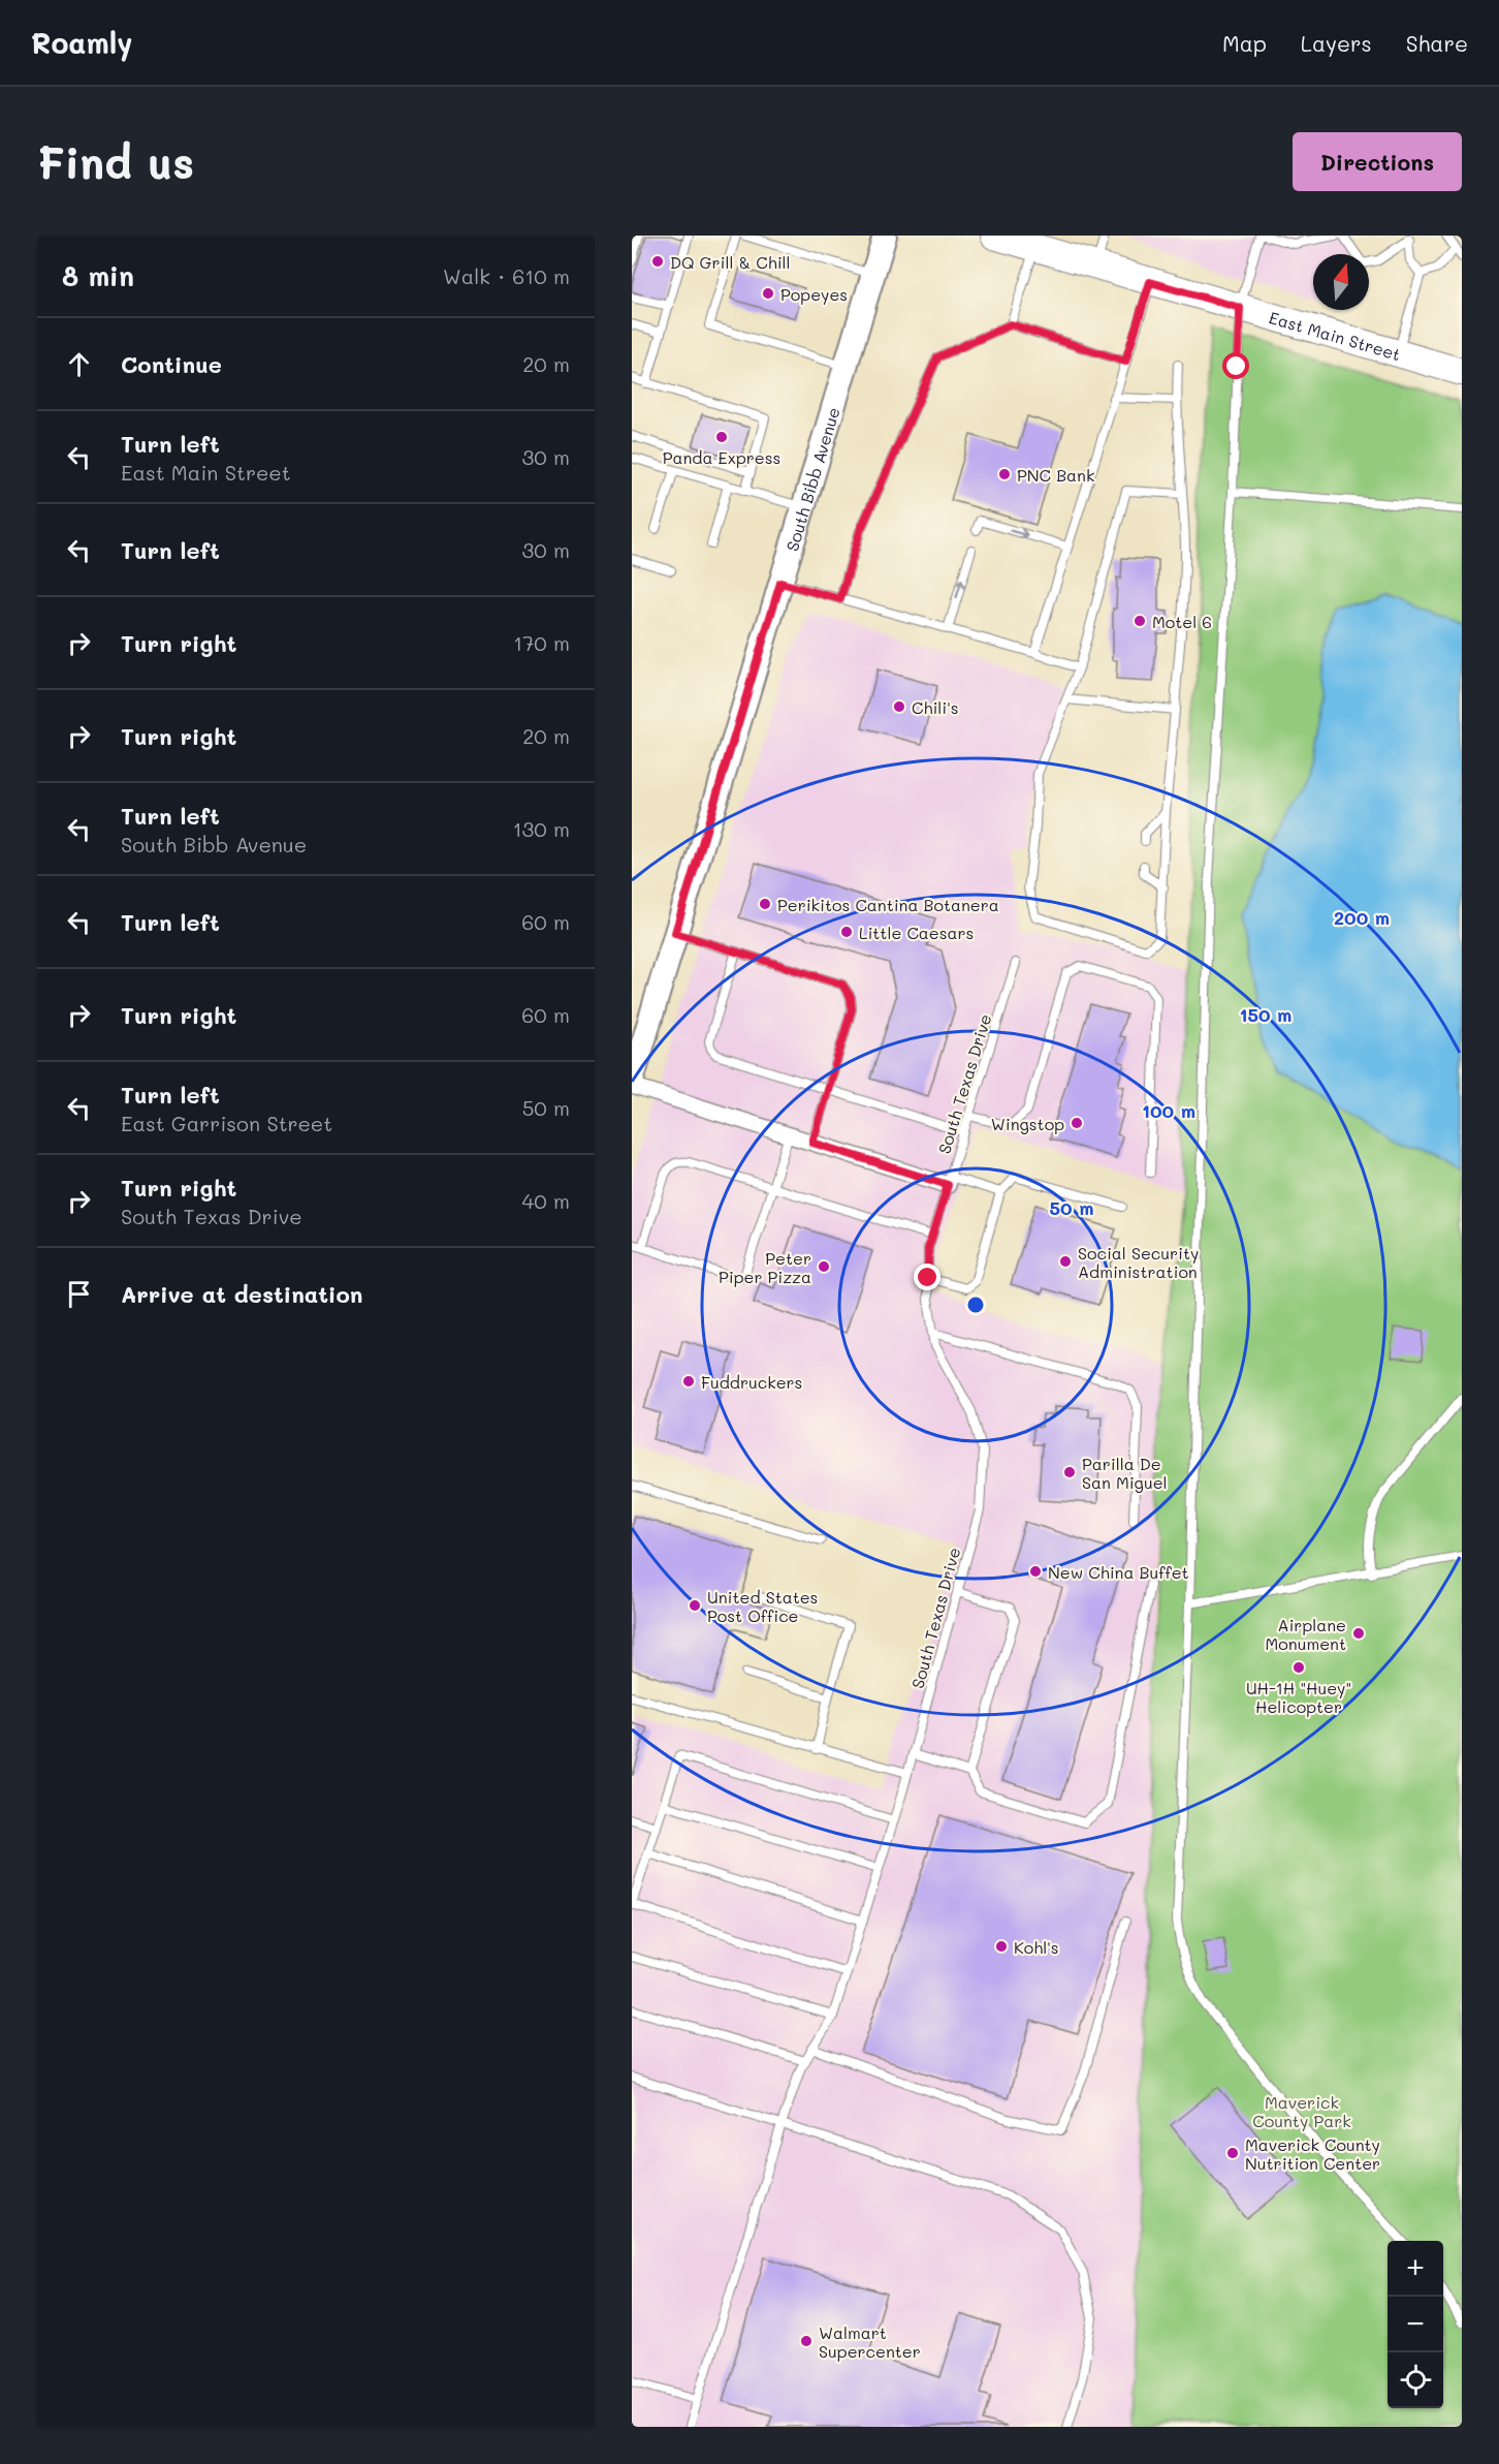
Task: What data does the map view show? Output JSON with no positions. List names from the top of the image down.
{
  "streets": {
    "main road": ["East Main Street", "South Bibb Avenue"],
    "lane": ["South Texas Drive"]
  },
  "parks": ["Maverick County Park"],
  "places": [
    "DQ Grill & Chill",
    "Popeyes",
    "Panda Express",
    "PNC Bank",
    "Motel 6",
    "Chili's",
    "Perikitos Cantina Botanera",
    "Little Caesars",
    "Wingstop",
    "Social Security Administration",
    "Peter Piper Pizza",
    "Fuddruckers",
    "Parilla De San Miguel",
    "New China Buffet",
    "United States Post Office",
    "Airplane Monument",
    "UH-1H \"Huey\" Helicopter",
    "Kohl's",
    "Maverick County Nutrition Center",
    "Walmart Supercenter"
  ],
  "north": "top",
  "page": {
    "header": "Roamly",
    "nav": ["Map", "Layers", "Share"],
    "buttons": "Directions",
    "title": "Find us",
    "heading": ["8 min", "Walk · 610 m"],
    "list": [
      ["Continue", "20 m"],
      ["Turn left", "East Main Street", "30 m"],
      ["Turn left", "30 m"],
      ["Turn right", "170 m"],
      ["Turn right", "20 m"],
      ["Turn left", "South Bibb Avenue", "130 m"],
      ["Turn left", "60 m"],
      ["Turn right", "60 m"],
      ["Turn left", "East Garrison Street", "50 m"],
      ["Turn right", "South Texas Drive", "40 m"],
      "Arrive at destination"
    ],
    "map_buttons": ["+", "−"]
  },
  "rings": [
    "200 m",
    "150 m",
    "100 m",
    "50 m"
  ]
}
